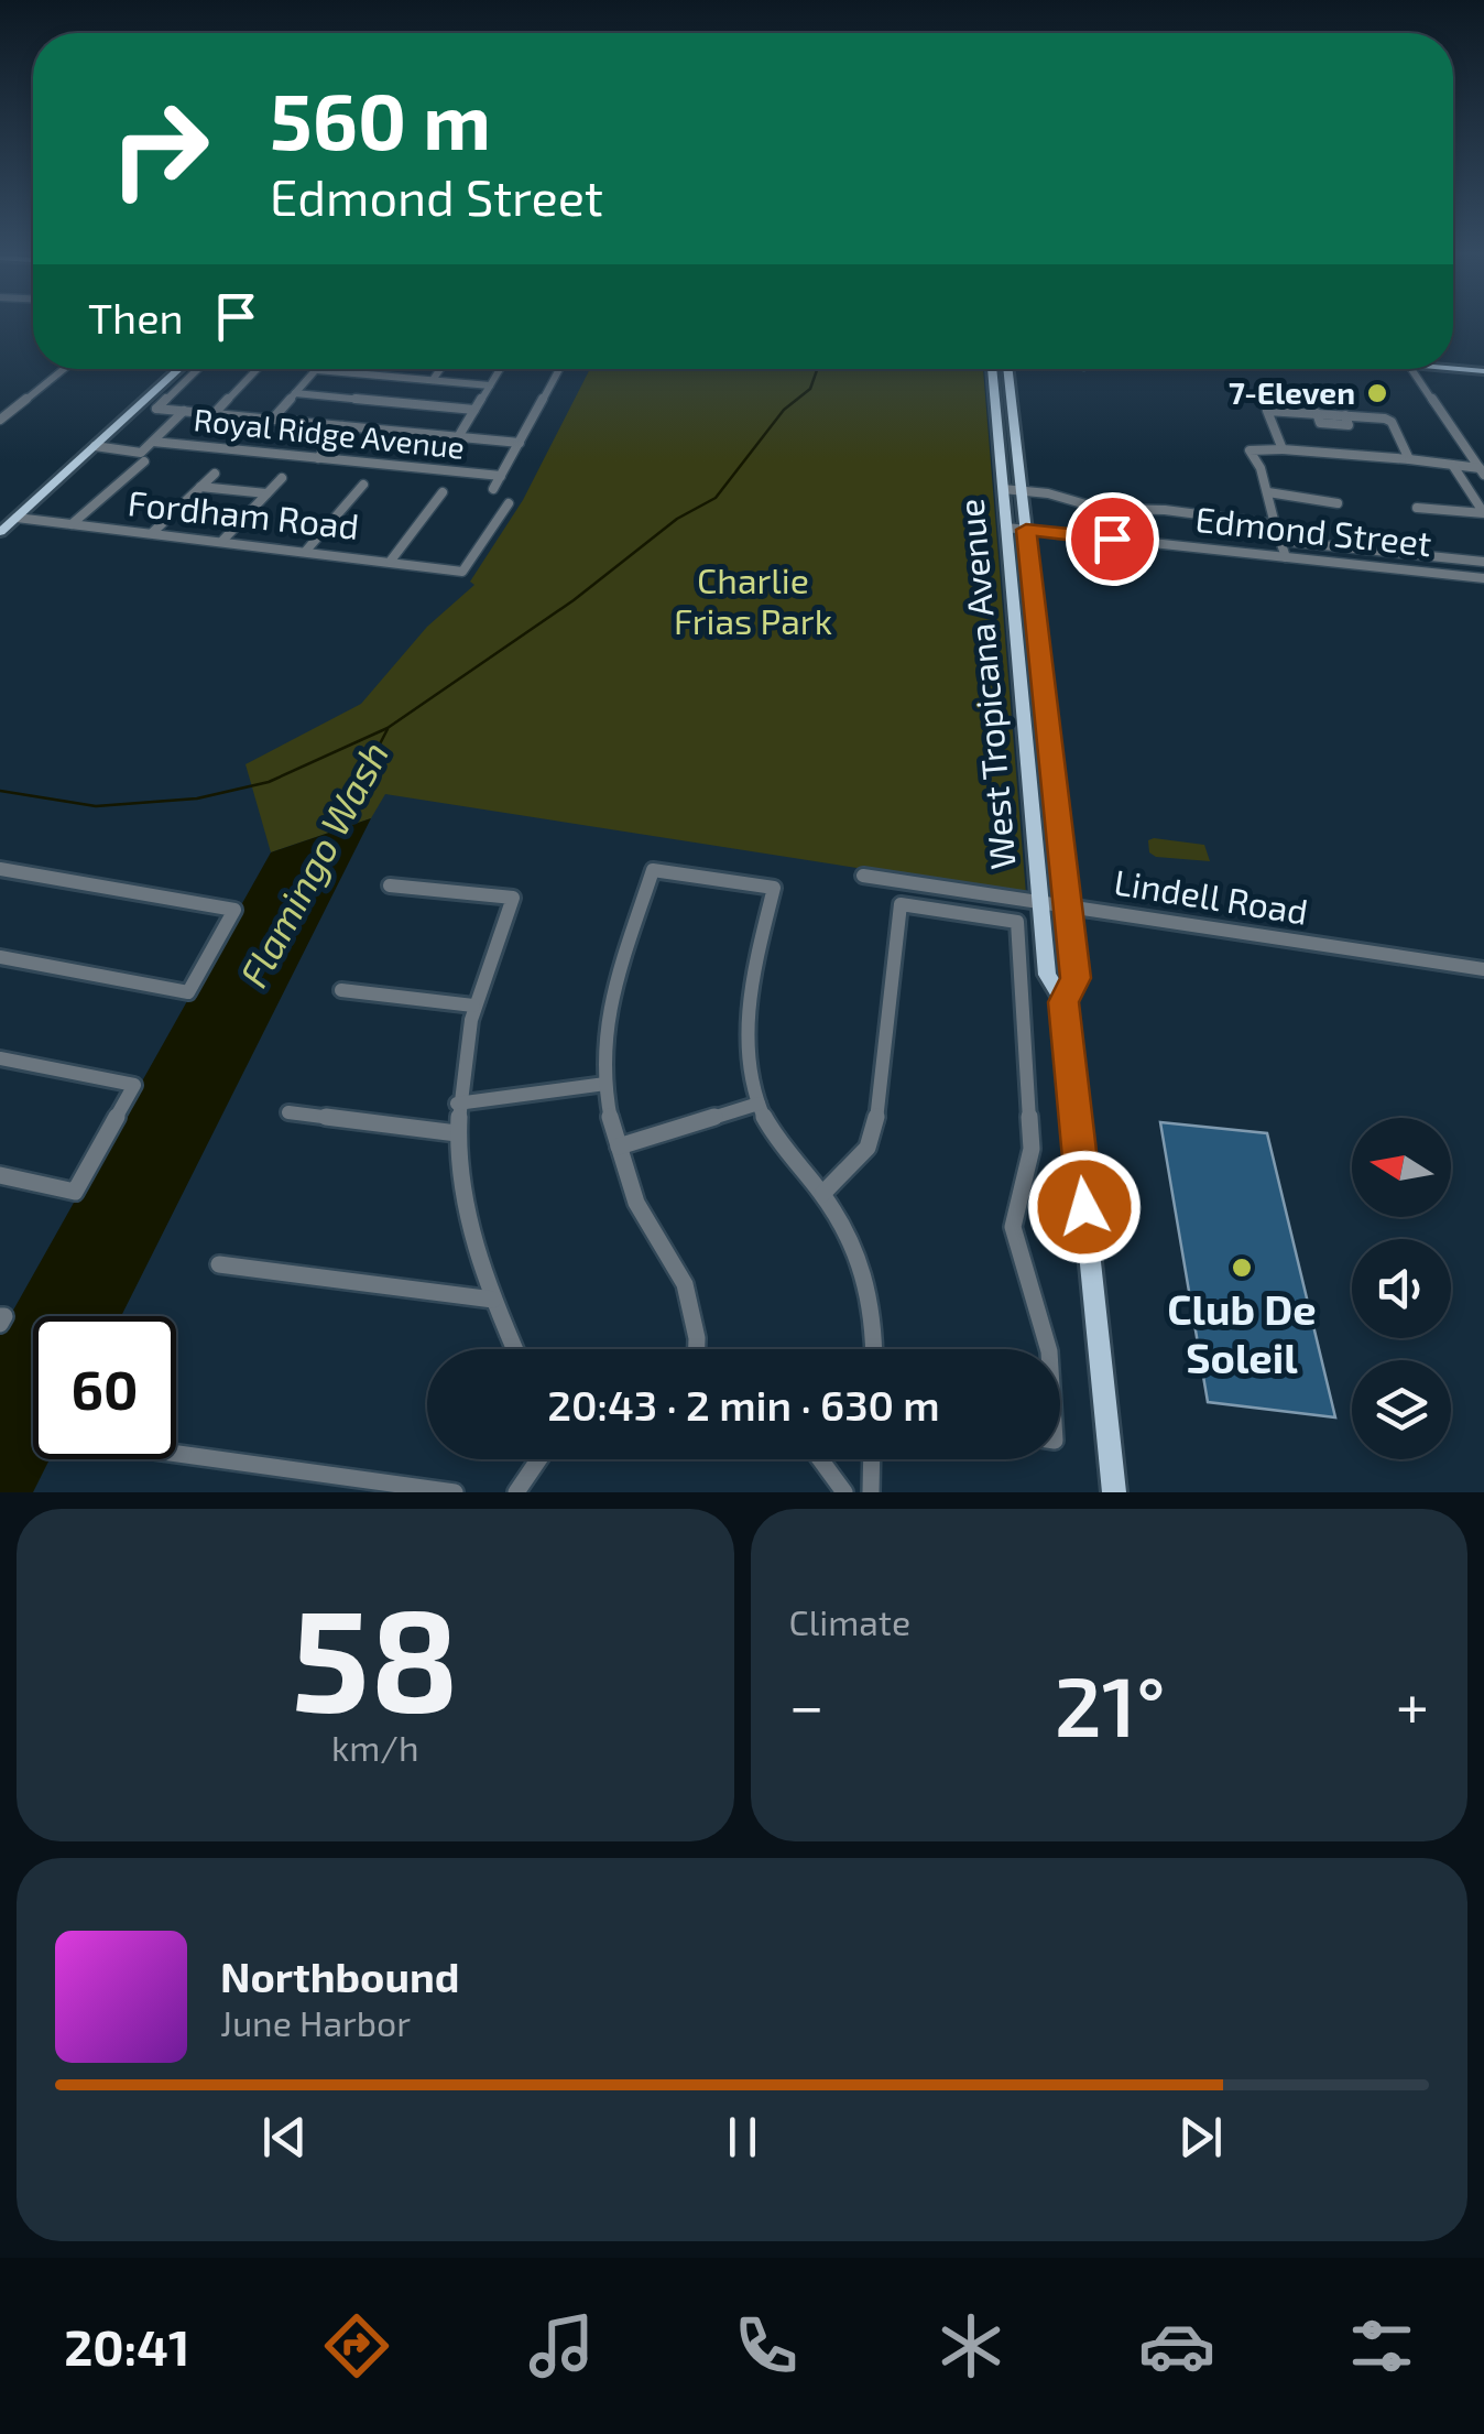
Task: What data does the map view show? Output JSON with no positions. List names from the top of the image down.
{
  "streets": {
    "main road": ["West Tropicana Avenue"],
    "street": [
      "Royal Ridge Avenue",
      "Fordham Road",
      "Edmond Street",
      "Lindell Road"
    ]
  },
  "crossings": [
    ["Edmond Street", "West Tropicana Avenue"],
    ["West Tropicana Avenue", "Lindell Road"]
  ],
  "water": ["Flamingo Wash"],
  "parks": ["Charlie Frias Park"],
  "places": ["7-Eleven", "Club De Soleil"],
  "north": "left",
  "page": {
    "turn": ["560 m", "Edmond Street"],
    "then": "Then",
    "limit": "60",
    "trip": "20:43 · 2 min · 630 m",
    "tile": [
      ["58", "km/h"],
      "Climate"
    ],
    "heat": ["−", "21°", "+"],
    "song": ["Northbound", "June Harbor"],
    "tabs": "20:41"
  }
}
